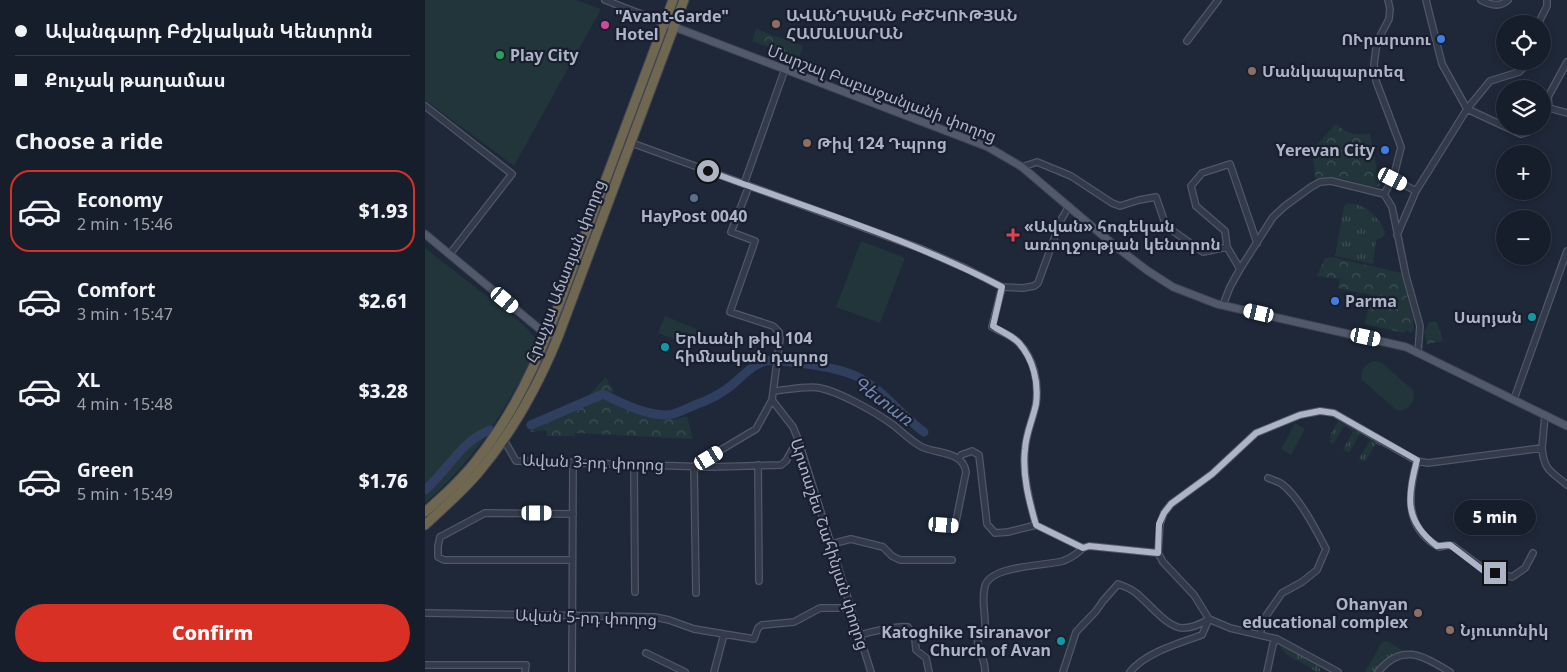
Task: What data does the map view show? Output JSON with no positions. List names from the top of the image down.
{
  "streets": {
    "highway": ["Հրաչյա Աճառյան փողոց"],
    "main road": ["Մարշալ Բաբաջանյանի փողոց"],
    "street": ["Ավան 3-րդ փողոց", "Արտաշես Շահինյան փողոց", "Ավան 5-րդ փողոց"]
  },
  "crossings": [
    ["Մարշալ Բաբաջանյանի փողոց", "Հրաչյա Աճառյան փողոց"],
    ["Հրաչյա Աճառյան փողոց", "Ավան 3-րդ փողոց"],
    ["Ավան 3-րդ փողոց", "Արտաշես Շահինյան փողոց"],
    ["Արտաշես Շահինյան փողոց", "Ավան 5-րդ փողոց"]
  ],
  "water": ["Գետառ"],
  "places": {
    "other": [
      "ԱՎԱՆԴԱԿԱՆ ԲԺՇԿՈՒԹՅԱՆ ՀԱՄԱԼՍԱՐԱՆ",
      "\"Avant-Garde\" Hotel",
      "ՈՒրարտու",
      "Play City",
      "Մանկապարտեզ",
      "Թիվ 124 Դպրոց",
      "Yerevan City",
      "HayPost 0040",
      "Parma",
      "Սարյան",
      "Երևանի թիվ 104 հիմնական դպրոց",
      "Ohanyan educational complex",
      "Նյուտոնիկ",
      "Katoghike Tsiranavor Church of Avan"
    ],
    "health": ["«Ավան» հոգեկան առողջության կենտրոն"]
  },
  "page": {
    "banner": ["Ավանգարդ Բժշկական Կենտրոն", "Քուչակ թաղամաս"],
    "map_buttons": ["+", "−"],
    "heading": "Choose a ride",
    "list": [
      {
        "name": "Economy",
        "note": "2 min · 15:46",
        "value": "$1.93"
      },
      {
        "name": "Comfort",
        "note": "3 min · 15:47",
        "value": "$2.61"
      },
      {
        "name": "XL",
        "note": "4 min · 15:48",
        "value": "$3.28"
      },
      {
        "name": "Green",
        "note": "5 min · 15:49",
        "value": "$1.76"
      }
    ],
    "bubble": "5 min",
    "buttons": "Confirm"
  }
}
